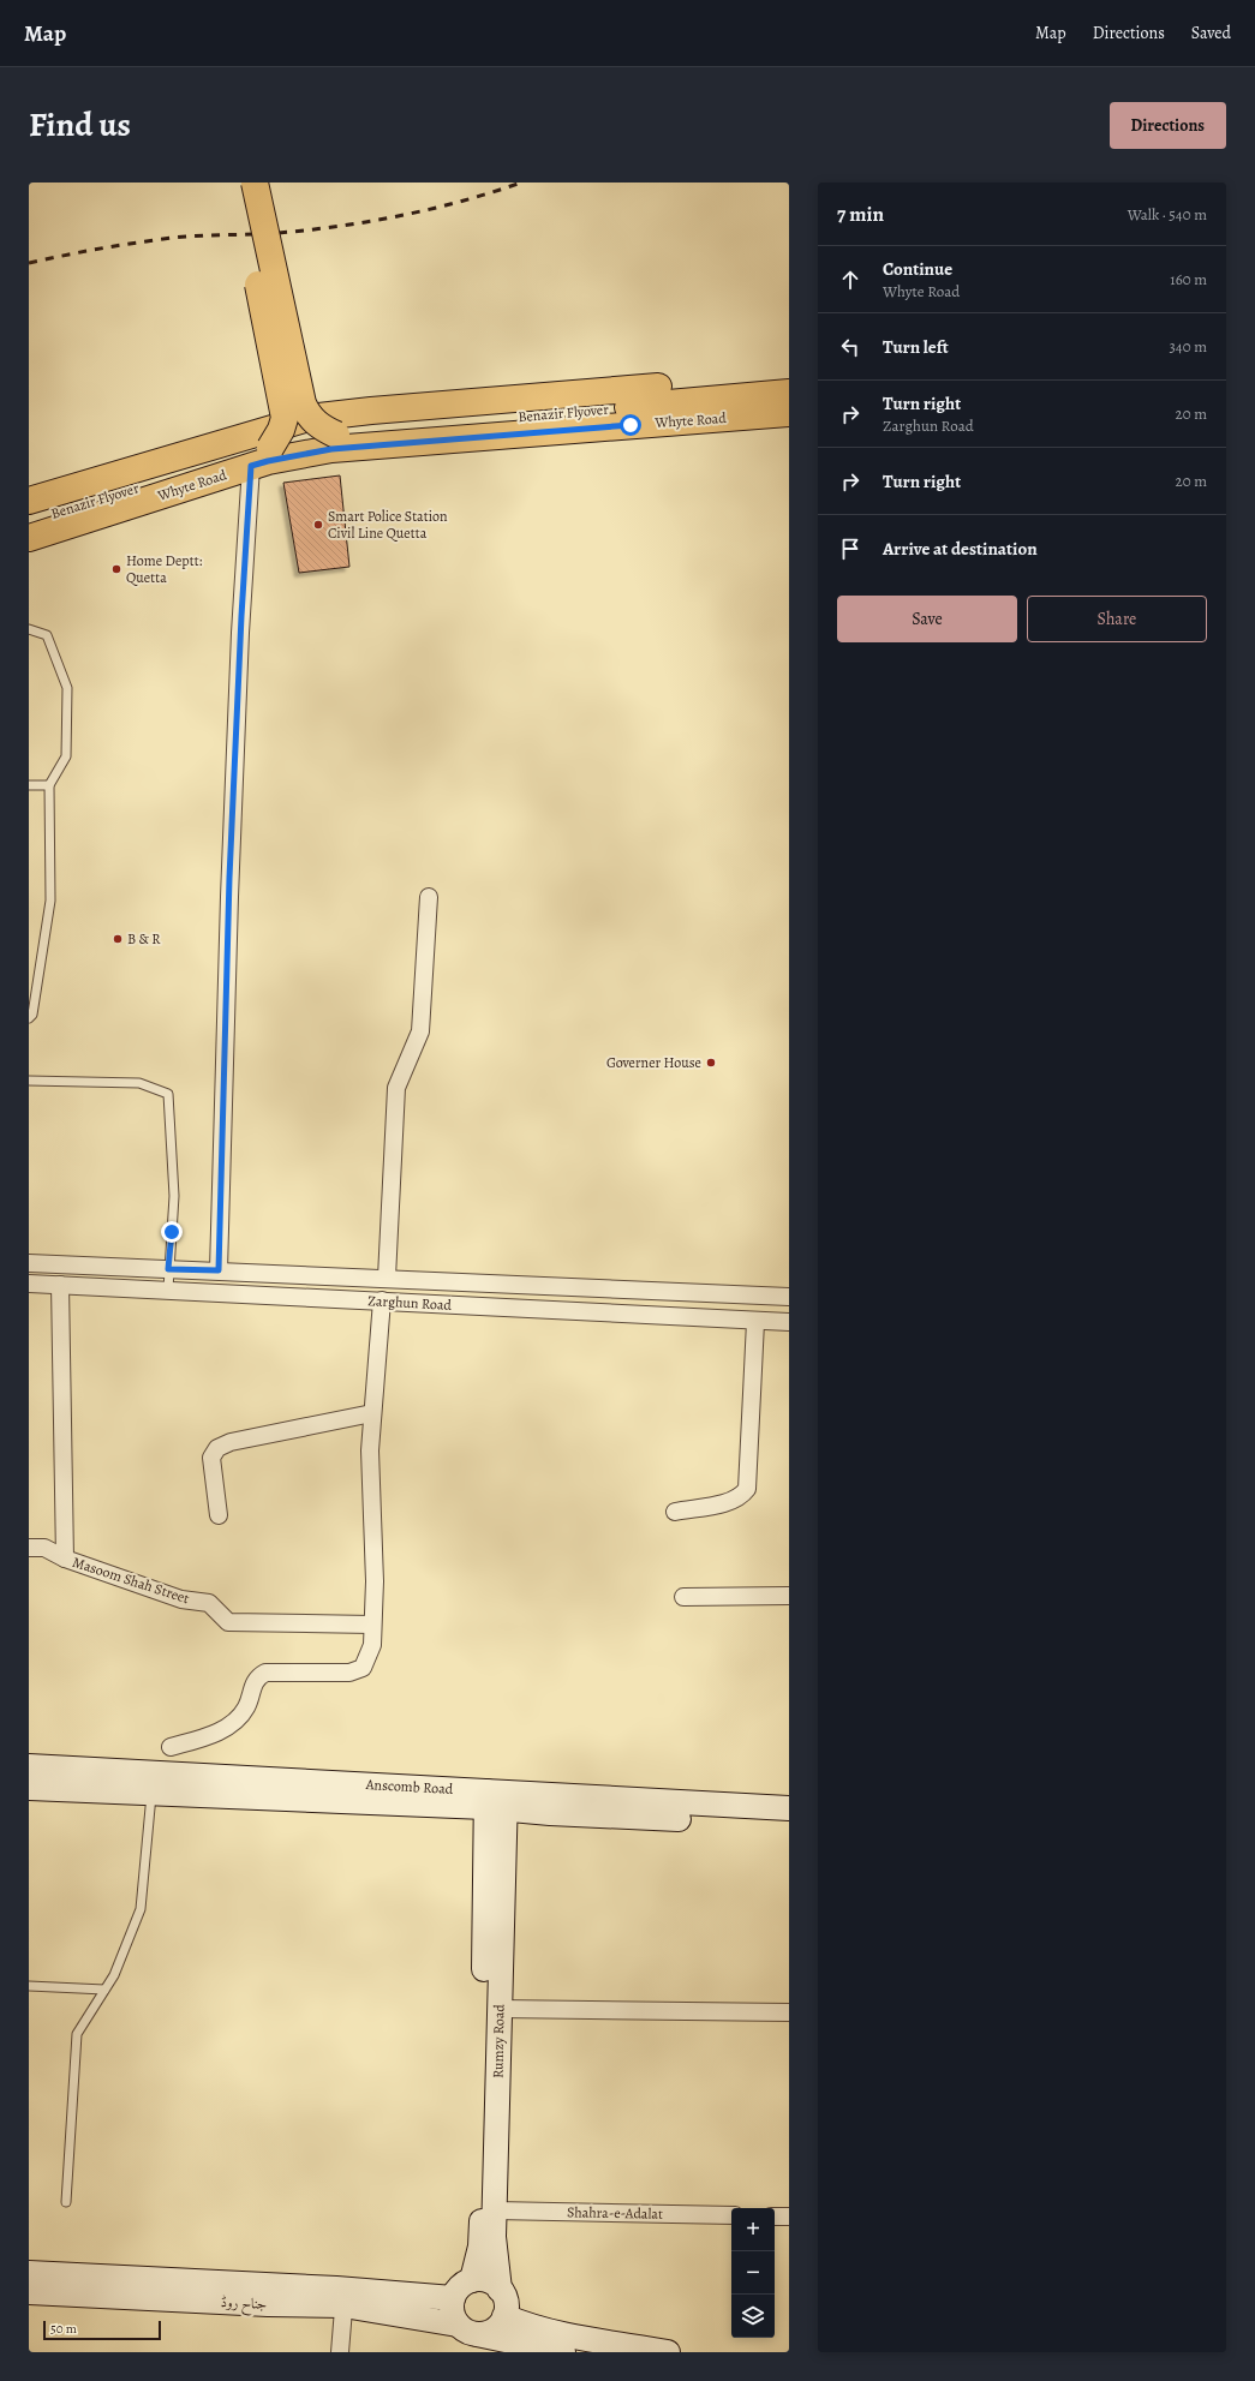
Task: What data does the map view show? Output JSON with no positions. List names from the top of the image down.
{
  "streets": {
    "main road": ["Benazir Flyover", "Whyte Road"],
    "street": [
      "Zarghun Road",
      "Masoom Shah Street",
      "Anscomb Road",
      "Rumzy Road",
      "Shahra-e-Adalat",
      "جناح روڈ"
    ]
  },
  "crossings": [
    ["Anscomb Road", "Rumzy Road"],
    ["Rumzy Road", "Shahra-e-Adalat"],
    ["Rumzy Road", "جناح روڈ"]
  ],
  "places": [
    "Smart Police Station Civil Line Quetta",
    "Home Deptt: Quetta",
    "B & R",
    "Governer House"
  ],
  "scale_bar": "50 m",
  "page": {
    "header": "Map",
    "nav": ["Map", "Directions", "Saved"],
    "title": "Find us",
    "buttons": [
      "Directions",
      ["Save", "Share"]
    ],
    "heading": ["7 min", "Walk · 540 m"],
    "list": [
      ["Continue", "Whyte Road", "160 m"],
      ["Turn left", "340 m"],
      ["Turn right", "Zarghun Road", "20 m"],
      ["Turn right", "20 m"],
      "Arrive at destination"
    ],
    "map_buttons": ["+", "−"],
    "scale": "50 m"
  }
}
